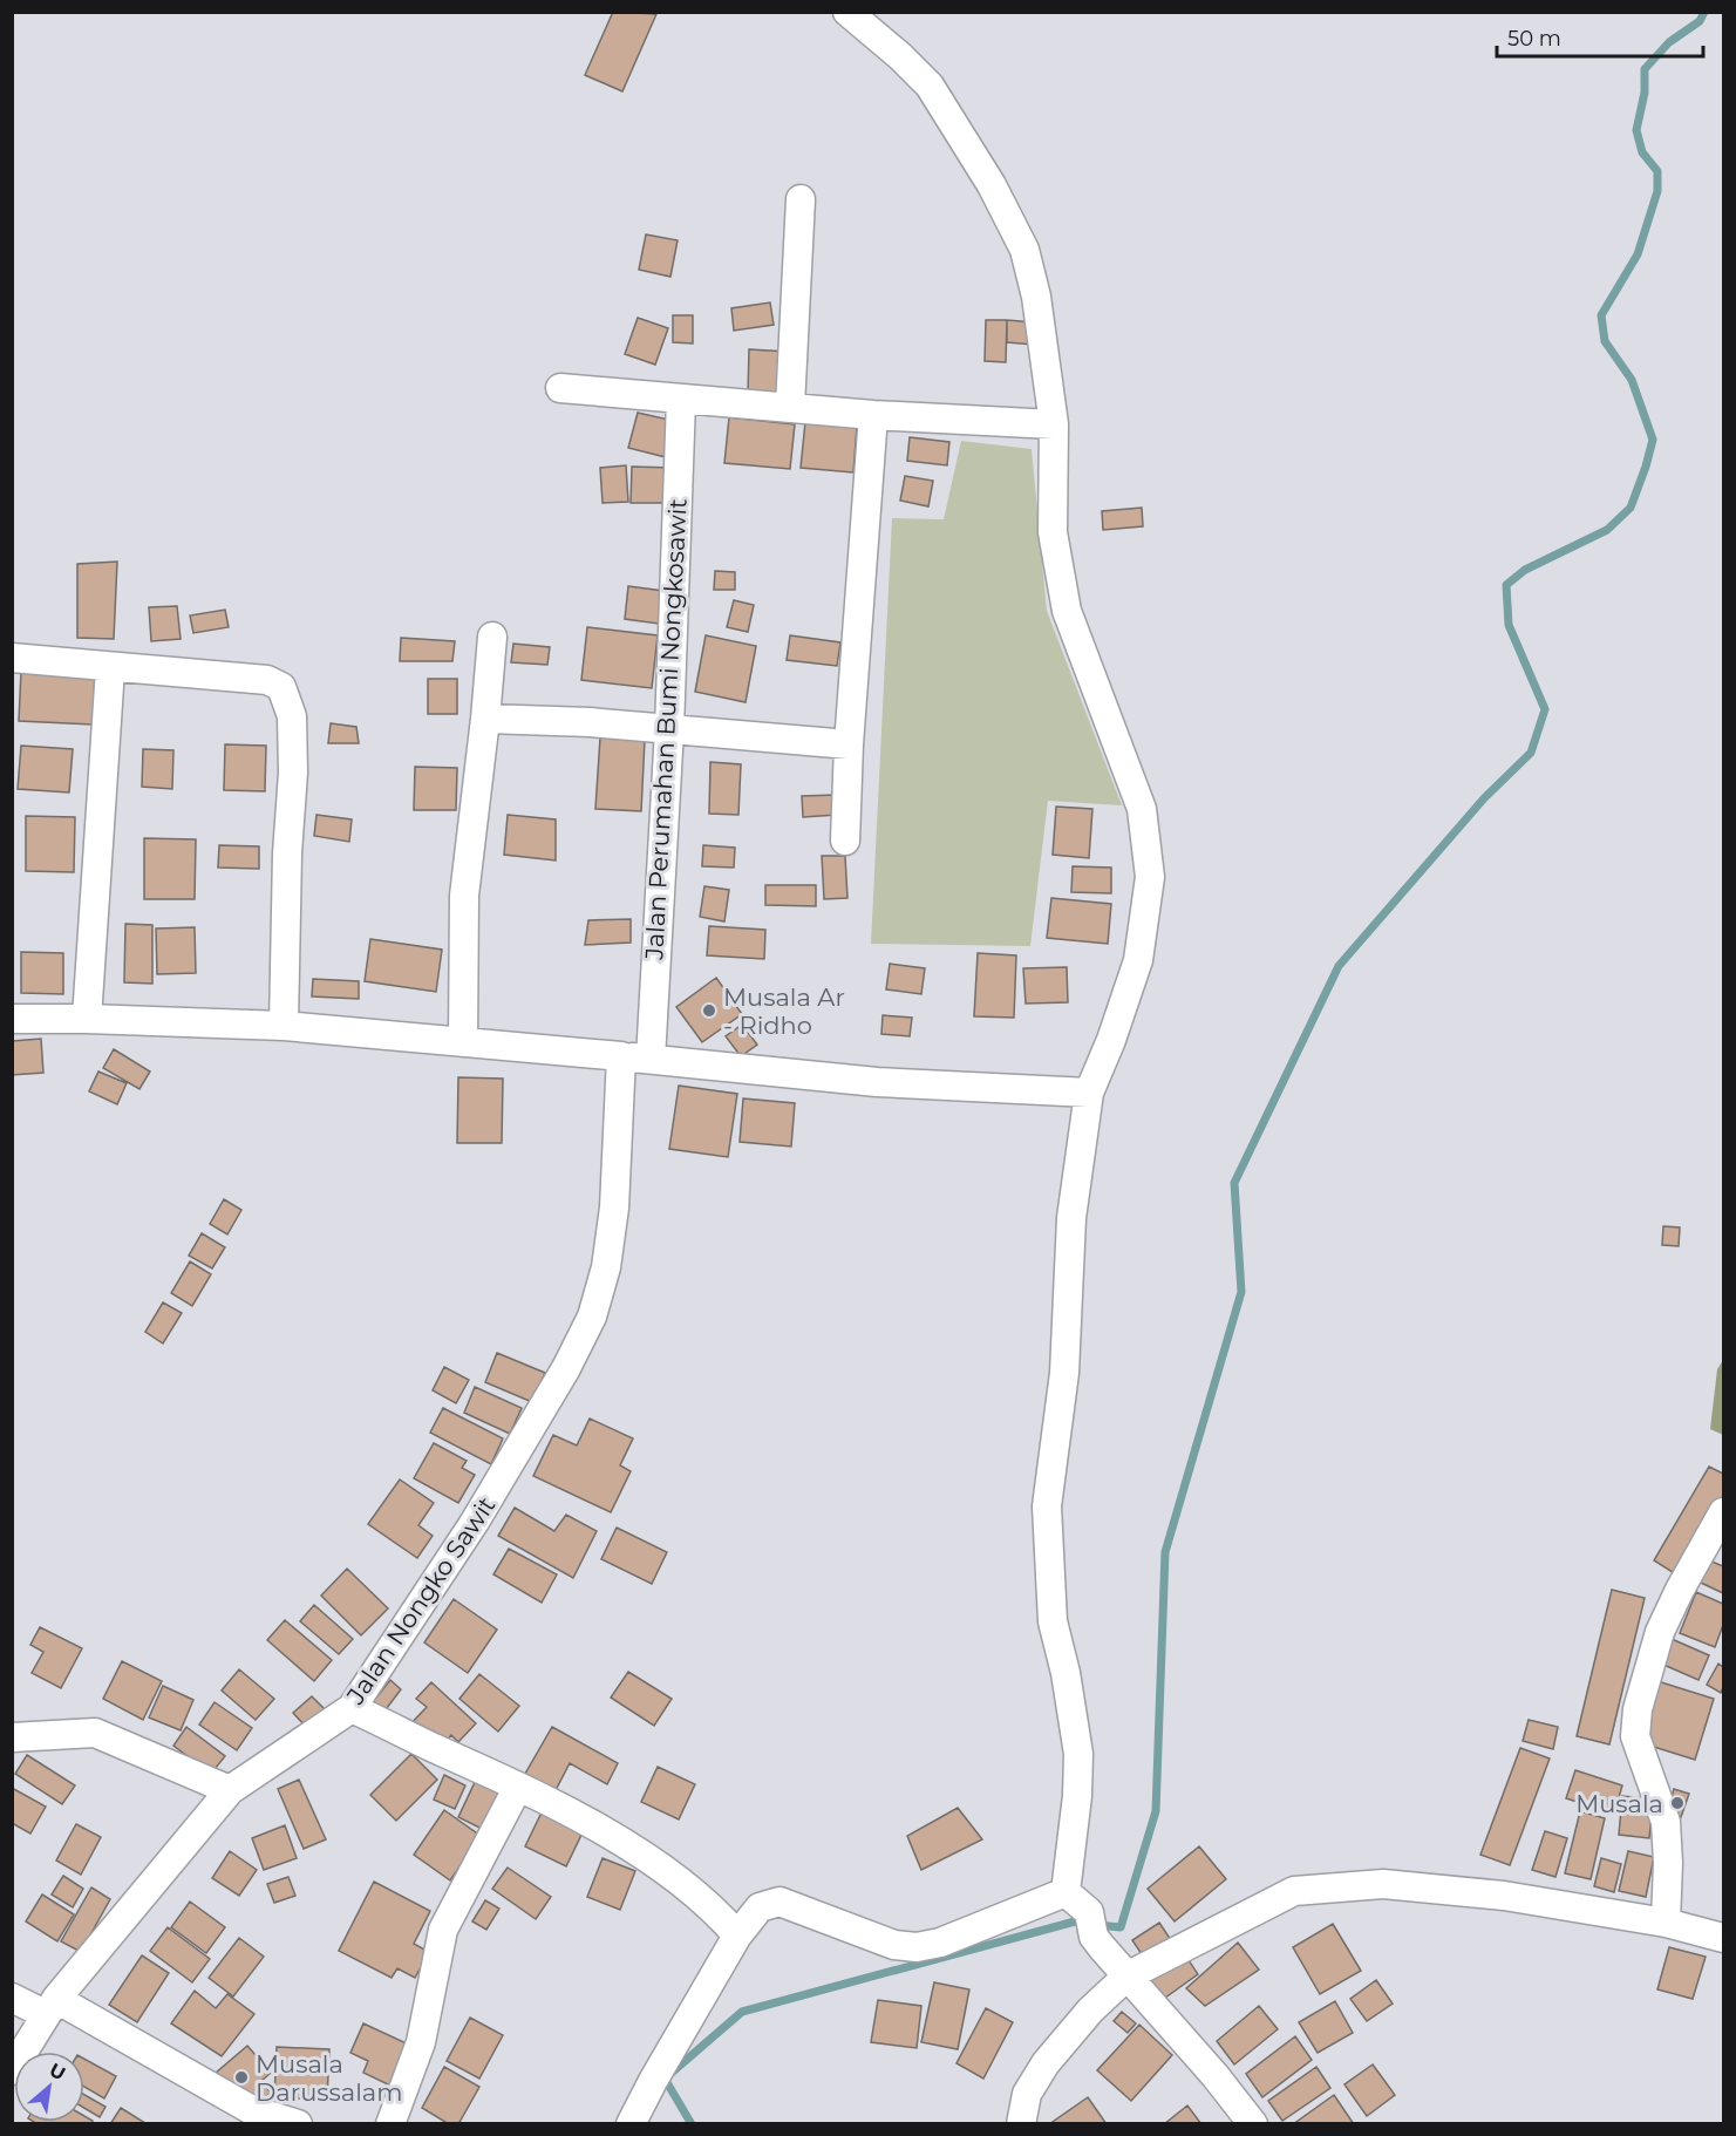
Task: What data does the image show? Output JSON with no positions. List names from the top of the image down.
{
  "streets": {
    "street": ["Jalan Perumahan Bumi Nongkosawit", "Jalan Nongko Sawit"]
  },
  "places": ["Musala Ar - Ridho", "Musala", "Musala Darussalam"],
  "scale_bar": "50 m",
  "north": "top right"
}
